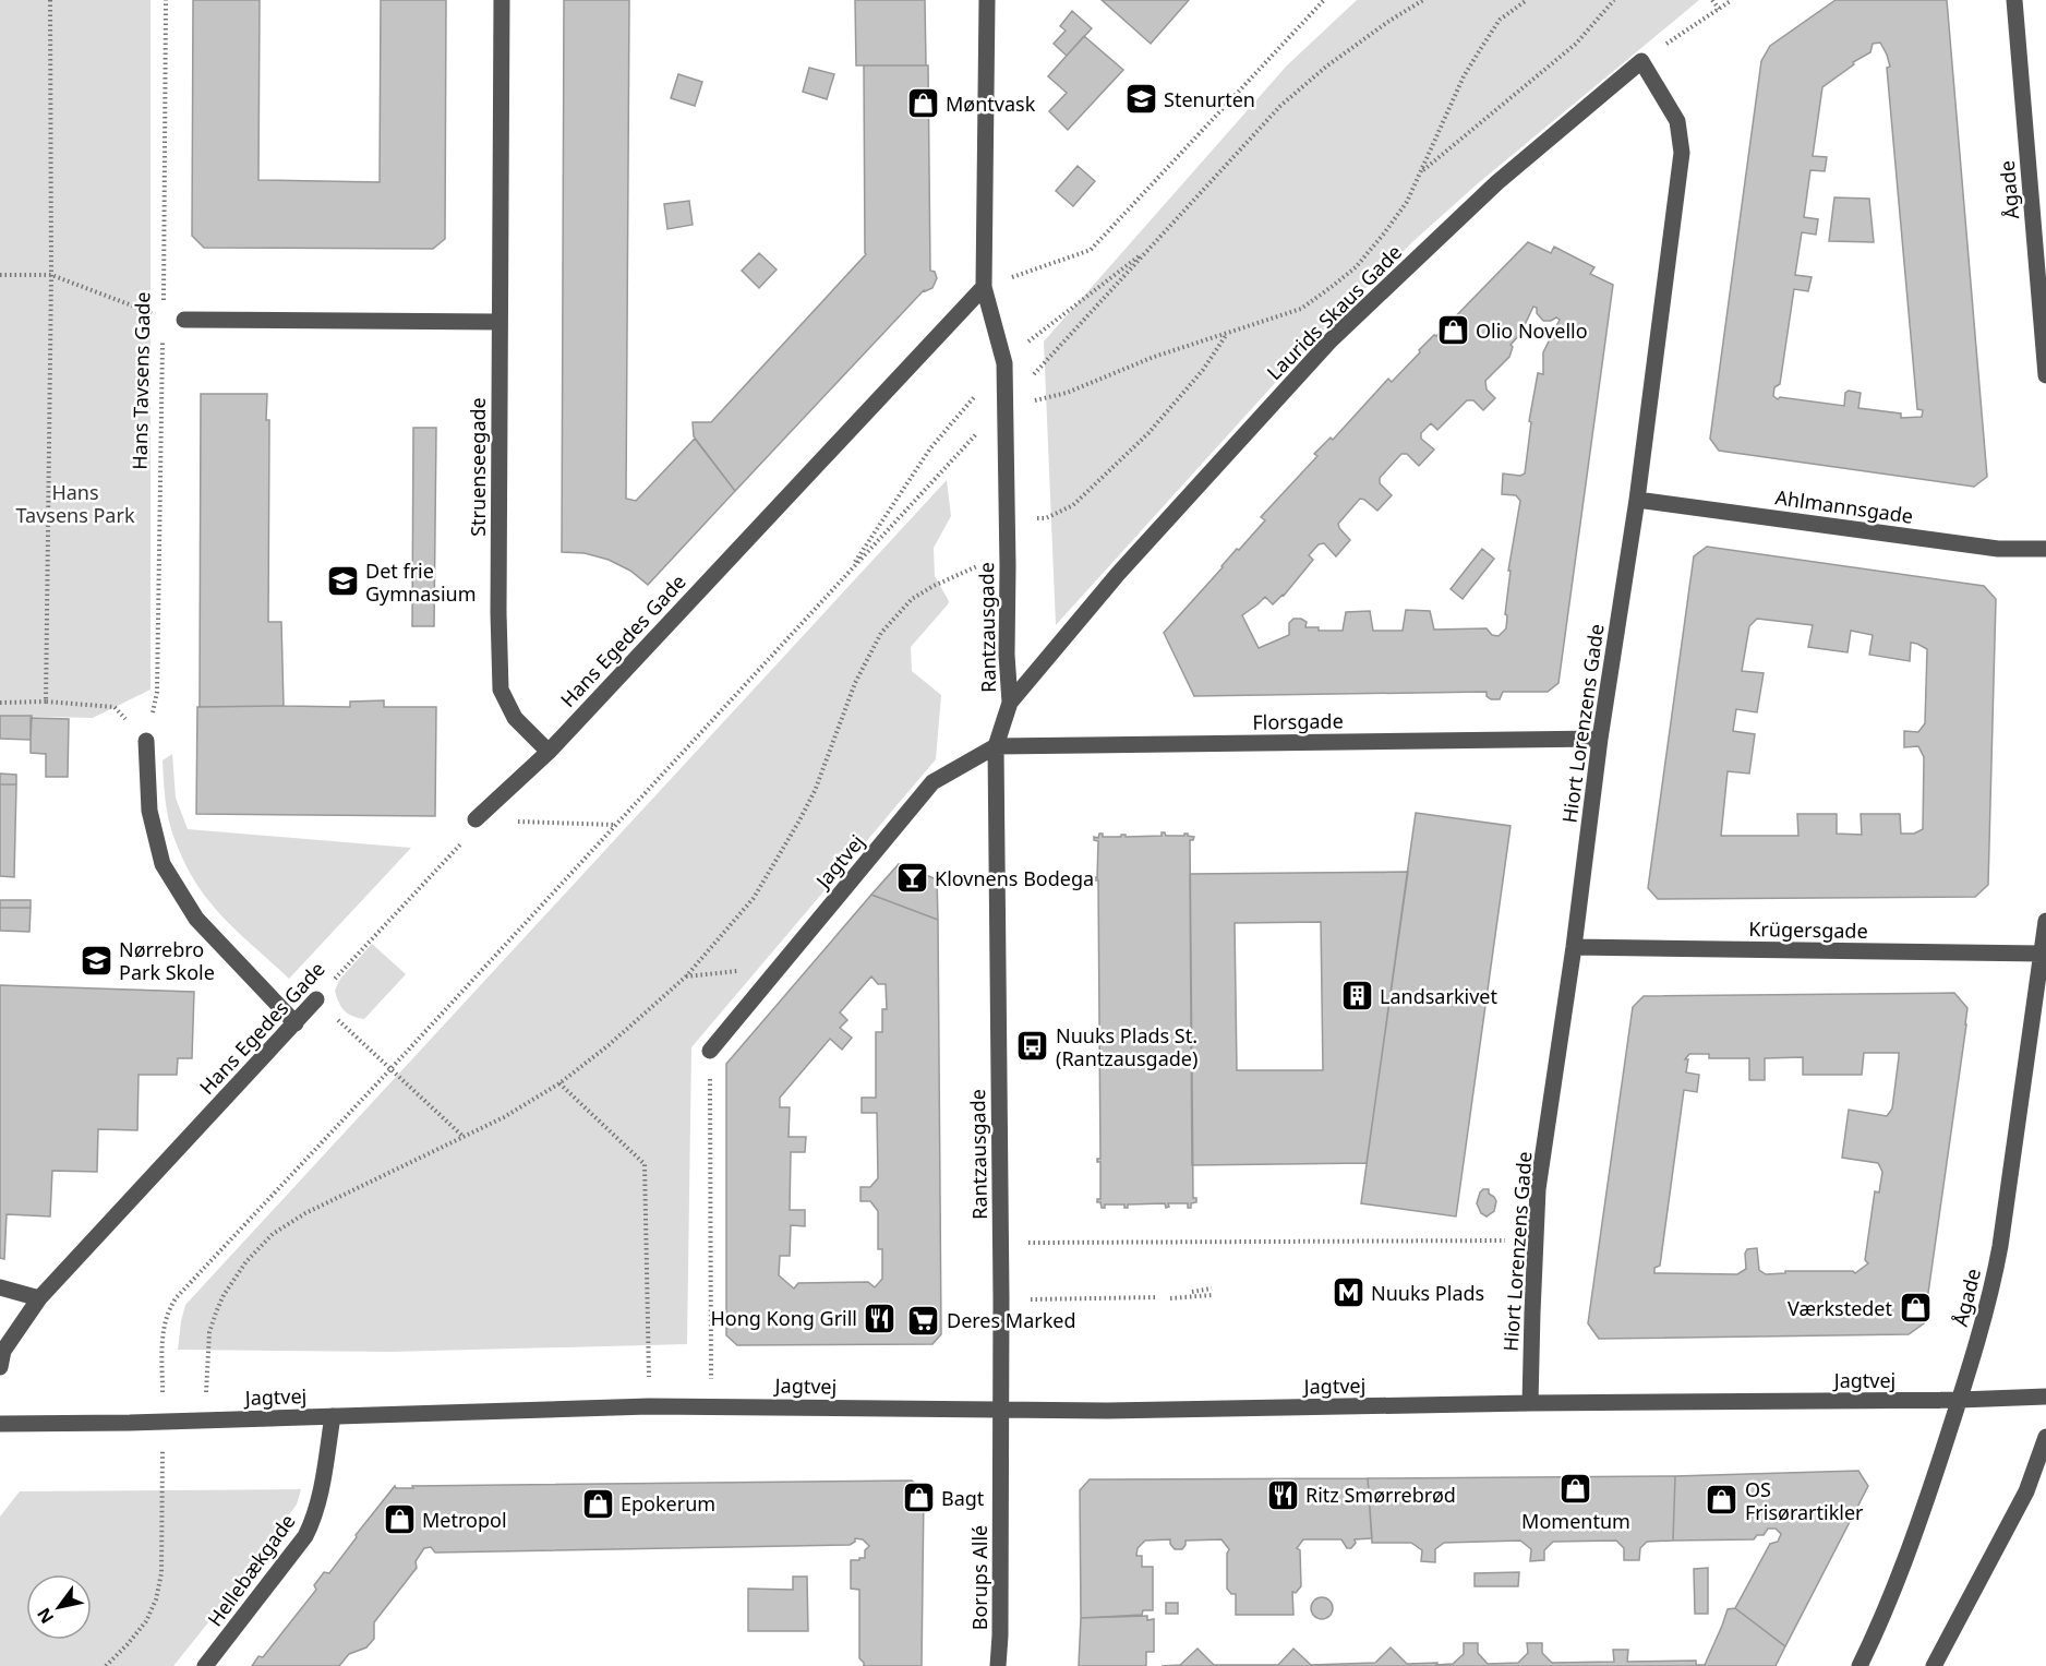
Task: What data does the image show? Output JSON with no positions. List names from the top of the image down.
{
  "streets": {
    "street": [
      "Ågade",
      "Laurids Skaus Gade",
      "Struenseegade",
      "Ahlmannsgade",
      "Rantzausgade",
      "Hans Egedes Gade",
      "Florsgade",
      "Hiort Lorenzens Gade",
      "Jagtvej",
      "Krügersgade",
      "Hellebækgade",
      "Borups Allé"
    ],
    "path": ["Hans Tavsens Gade"]
  },
  "crossings": [
    ["Ågade", "Jagtvej"],
    ["Ågade", "Krügersgade"],
    ["Laurids Skaus Gade", "Rantzausgade"],
    ["Laurids Skaus Gade", "Hiort Lorenzens Gade"],
    ["Struenseegade", "Hans Egedes Gade"],
    ["Ahlmannsgade", "Hiort Lorenzens Gade"],
    ["Rantzausgade", "Hans Egedes Gade"],
    ["Rantzausgade", "Florsgade"],
    ["Rantzausgade", "Jagtvej"],
    ["Rantzausgade", "Borups Allé"],
    ["Florsgade", "Hiort Lorenzens Gade"],
    ["Florsgade", "Jagtvej"],
    ["Hiort Lorenzens Gade", "Jagtvej"],
    ["Hiort Lorenzens Gade", "Krügersgade"],
    ["Jagtvej", "Hellebækgade"],
    ["Jagtvej", "Borups Allé"]
  ],
  "parks": ["Hans Tavsens Park"],
  "places": {
    "school or university": ["Stenurten", "Det frie Gymnasium", "Nørrebro Park Skole"],
    "shop": [
      "Møntvask",
      "Olio Novello",
      "Værkstedet",
      "Momentum",
      "Bagt",
      "OS Frisørartikler",
      "Epokerum",
      "Metropol"
    ],
    "bar": ["Klovnens Bodega"],
    "building": ["Landsarkivet"],
    "bus stop": ["Nuuks Plads St. (Rantzausgade)"],
    "metro station": ["Nuuks Plads"],
    "restaurant": ["Hong Kong Grill", "Ritz Smørrebrød"],
    "supermarket": ["Deres Marked"]
  },
  "north": "bottom left"
}
